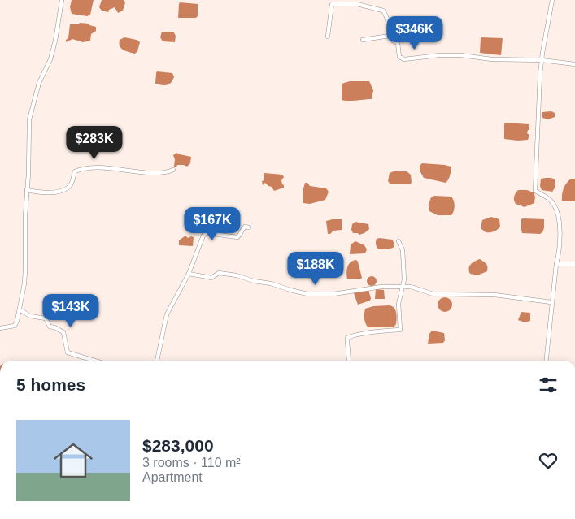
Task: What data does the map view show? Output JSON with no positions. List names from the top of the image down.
{
  "page": {
    "price": [
      "$346K",
      "$283K",
      "$167K",
      "$188K",
      "$143K"
    ],
    "heading": "5 homes",
    "list": [
      {
        "name": "$283,000",
        "note": "3 rooms · 110 m² · Apartment"
      }
    ]
  }
}
